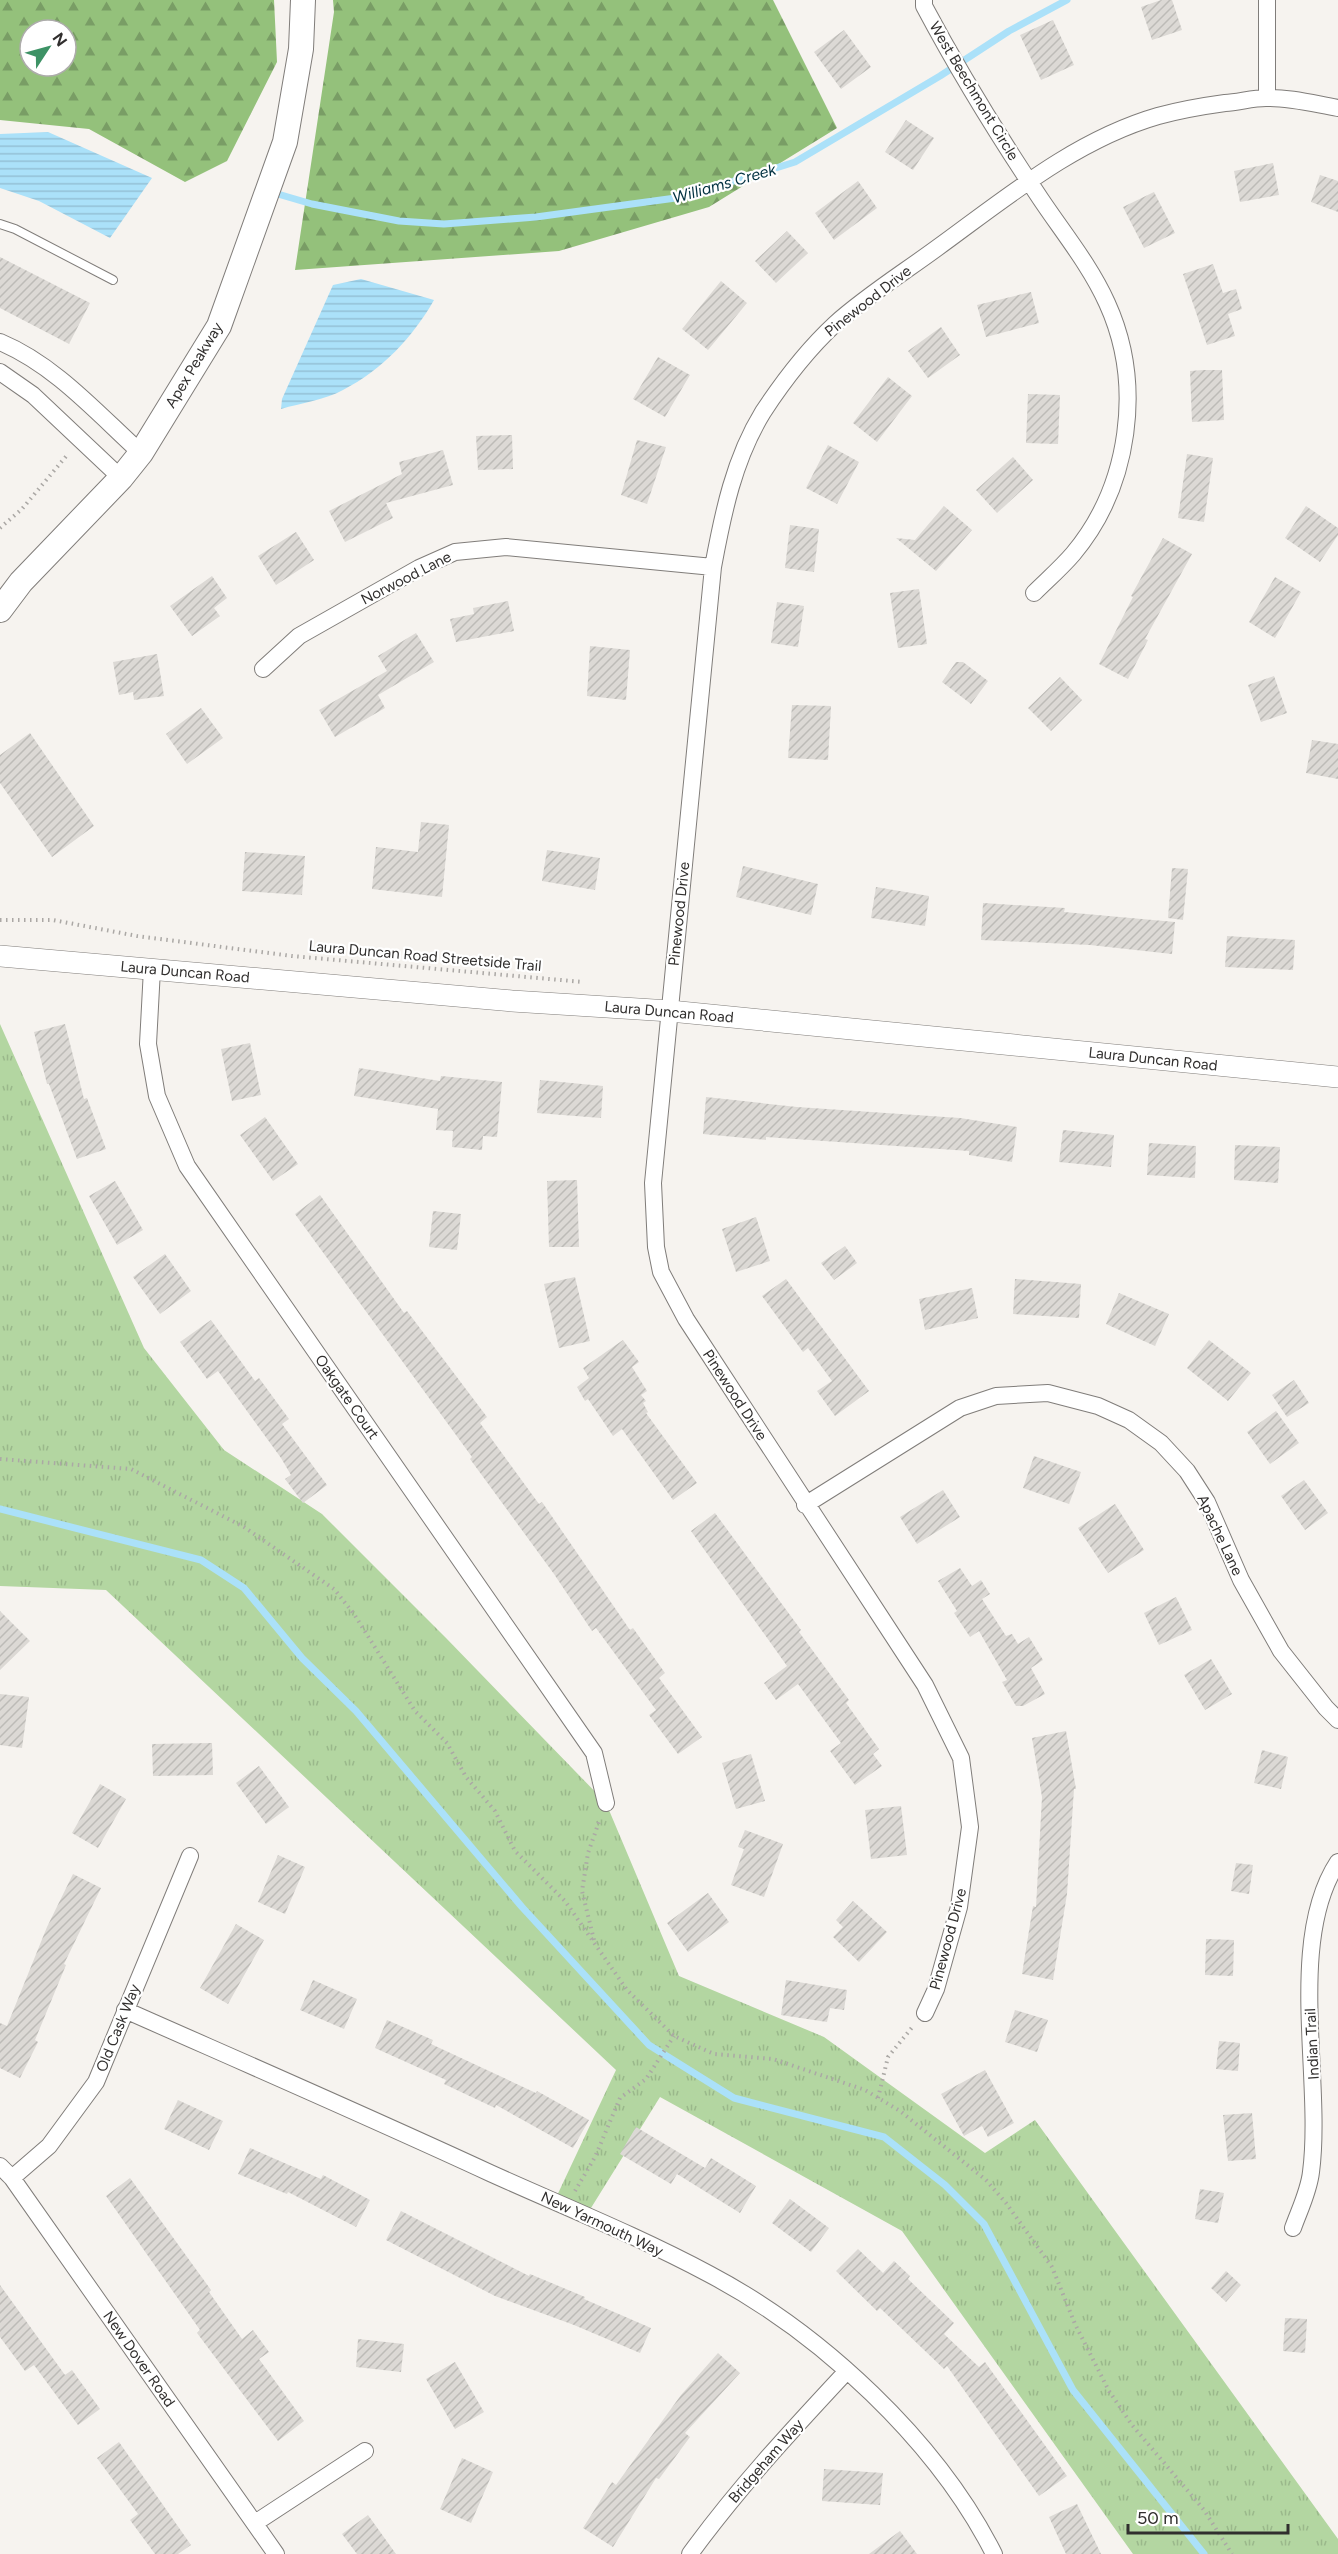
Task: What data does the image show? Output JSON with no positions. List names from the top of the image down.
{
  "streets": {
    "main road": ["Apex Peakway"],
    "street": [
      "West Beechmont Circle",
      "Pinewood Drive",
      "Norwood Lane",
      "Laura Duncan Road",
      "Oakgate Court",
      "Apache Lane",
      "Old Cask Way",
      "Indian Trail",
      "New Yarmouth Way",
      "New Dover Road",
      "Bridgeham Way"
    ],
    "path": ["Laura Duncan Road Streetside Trail"]
  },
  "crossings": [
    ["West Beechmont Circle", "Pinewood Drive"],
    ["Pinewood Drive", "Norwood Lane"],
    ["Pinewood Drive", "Laura Duncan Road"],
    ["Pinewood Drive", "Apache Lane"],
    ["Laura Duncan Road", "Oakgate Court"],
    ["Old Cask Way", "New Yarmouth Way"],
    ["Old Cask Way", "New Dover Road"],
    ["New Yarmouth Way", "Bridgeham Way"]
  ],
  "water": ["Williams Creek"],
  "scale_bar": "50 m",
  "north": "top right"
}
